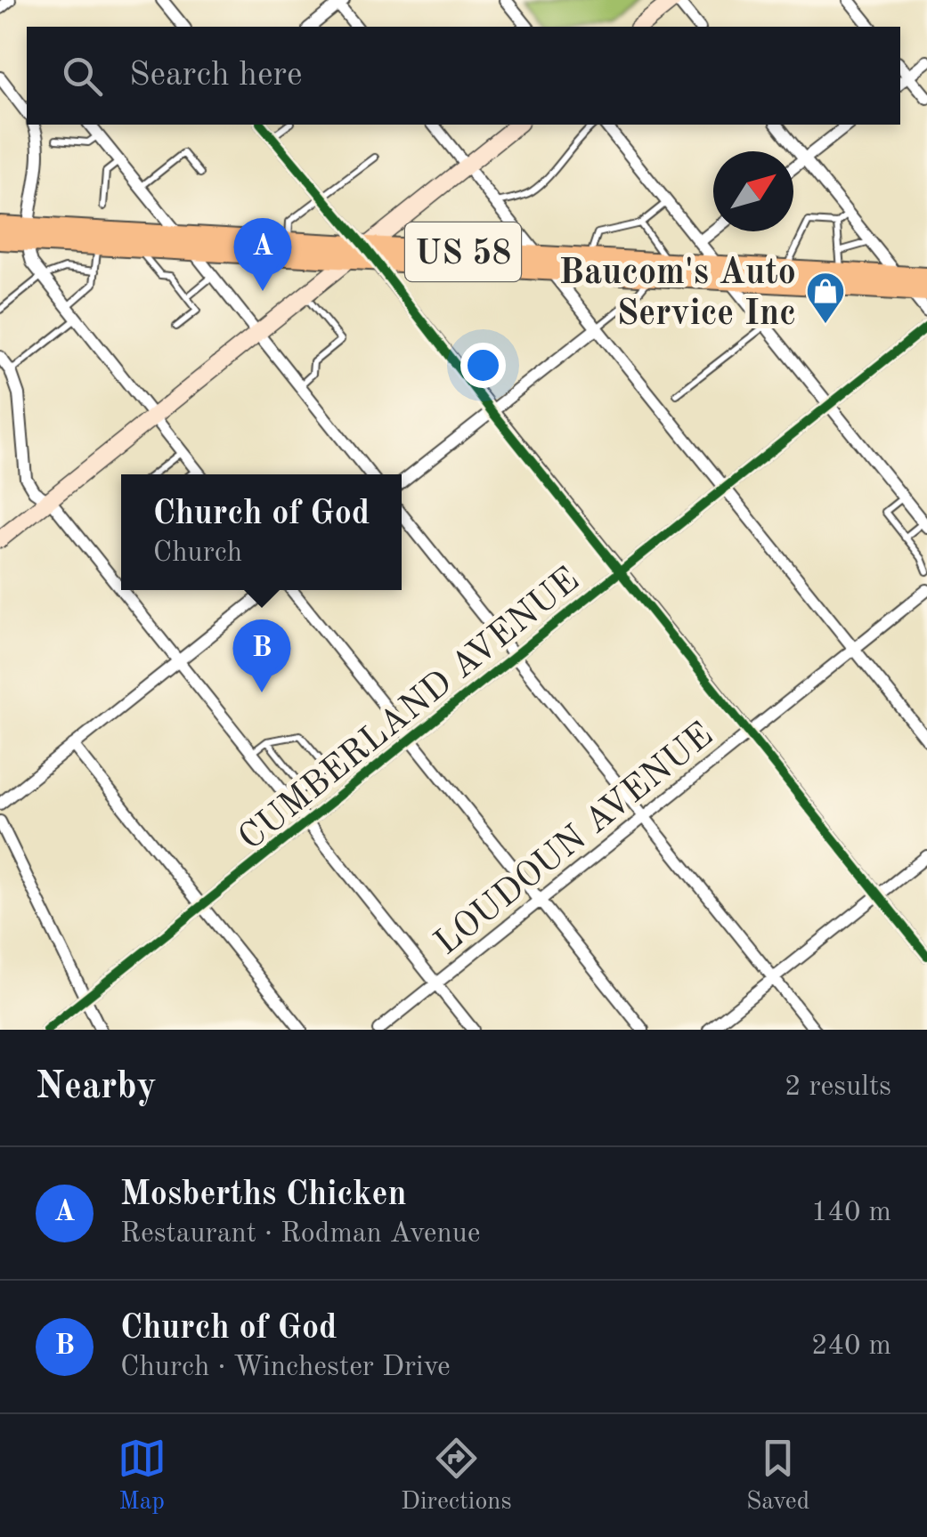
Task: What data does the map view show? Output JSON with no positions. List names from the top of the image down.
{
  "streets": {
    "main road": ["US 58"],
    "street": ["CUMBERLAND AVENUE", "LOUDOUN AVENUE"]
  },
  "places": {
    "shop": ["Baucom's Auto Service Inc"]
  },
  "north": "top right",
  "page": {
    "search": "Search here",
    "pins": ["A", "B"],
    "popup": ["Church of God", "Church"],
    "heading": ["Nearby", "2 results"],
    "list": [
      {
        "mark": "A",
        "name": "Mosberths Chicken",
        "note": "Restaurant · Rodman Avenue",
        "value": "140 m"
      },
      {
        "mark": "B",
        "name": "Church of God",
        "note": "Church · Winchester Drive",
        "value": "240 m"
      }
    ],
    "nav": ["Map", "Directions", "Saved"]
  }
}
